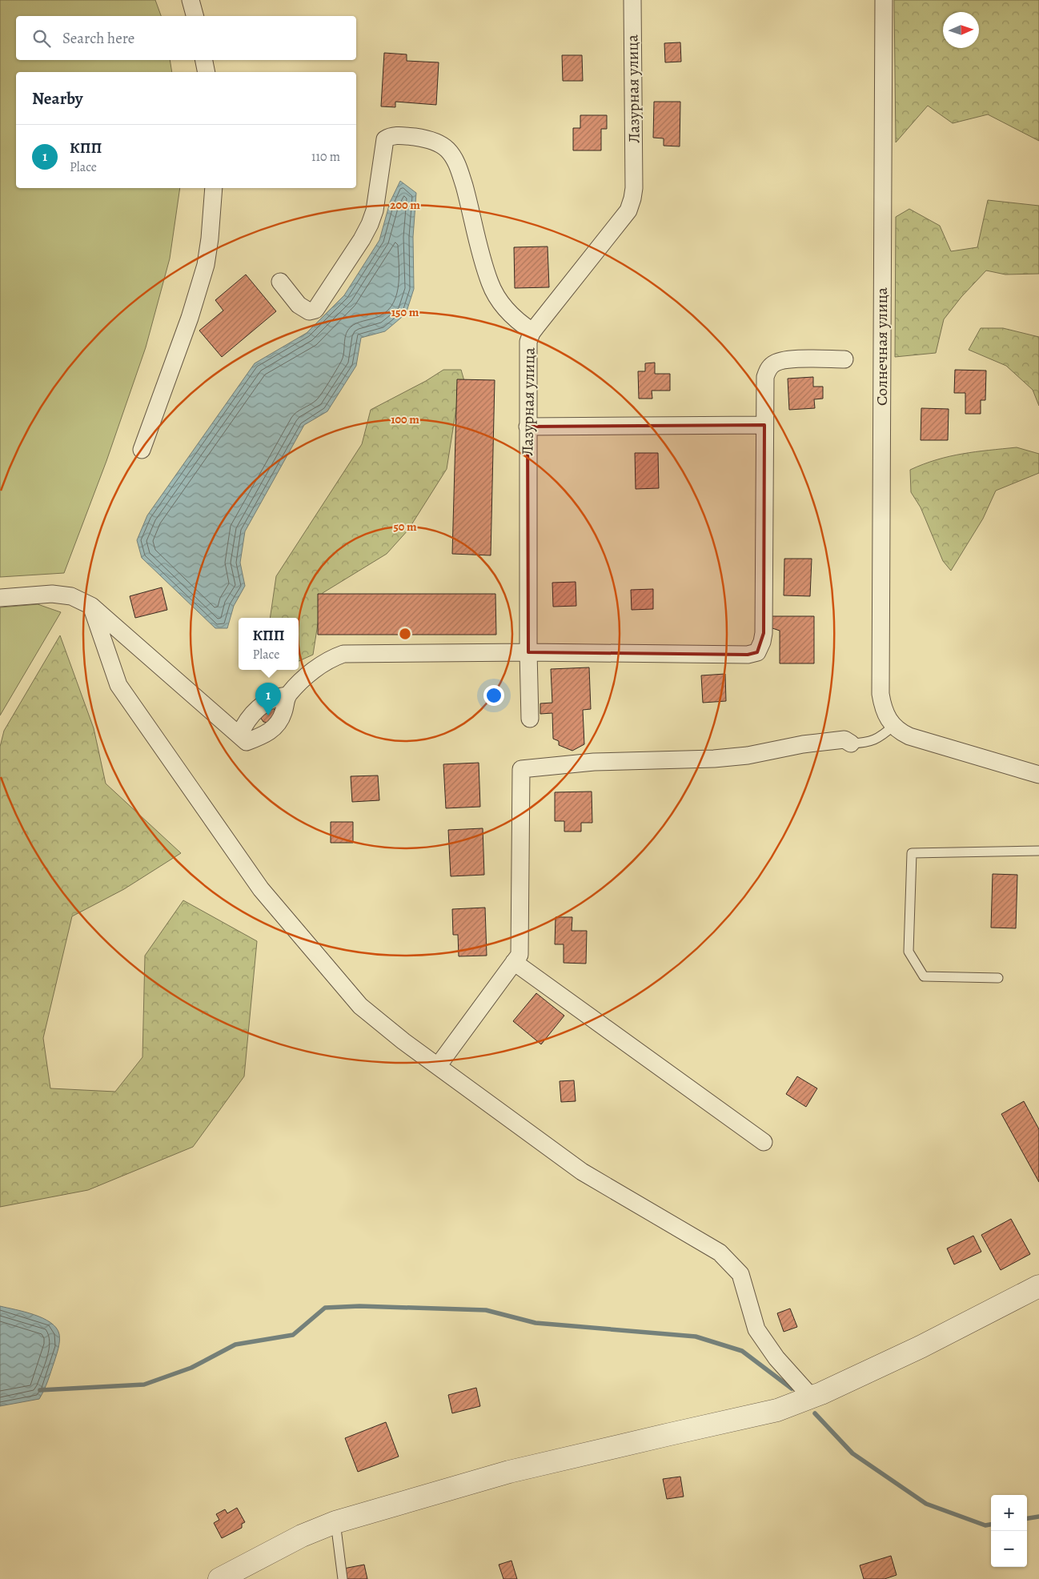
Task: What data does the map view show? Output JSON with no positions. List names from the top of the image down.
{
  "streets": {
    "street": ["Лазурная улица", "Солнечная улица"]
  },
  "north": "right",
  "page": {
    "search": "Search here",
    "heading": "Nearby",
    "list": [
      {
        "mark": "1",
        "name": "КПП",
        "note": "Place",
        "value": "110 m"
      }
    ],
    "popup": ["КПП", "Place"],
    "pins": "1",
    "map_buttons": ["+", "−"]
  },
  "rings": [
    "200 m",
    "150 m",
    "100 m",
    "50 m"
  ]
}
